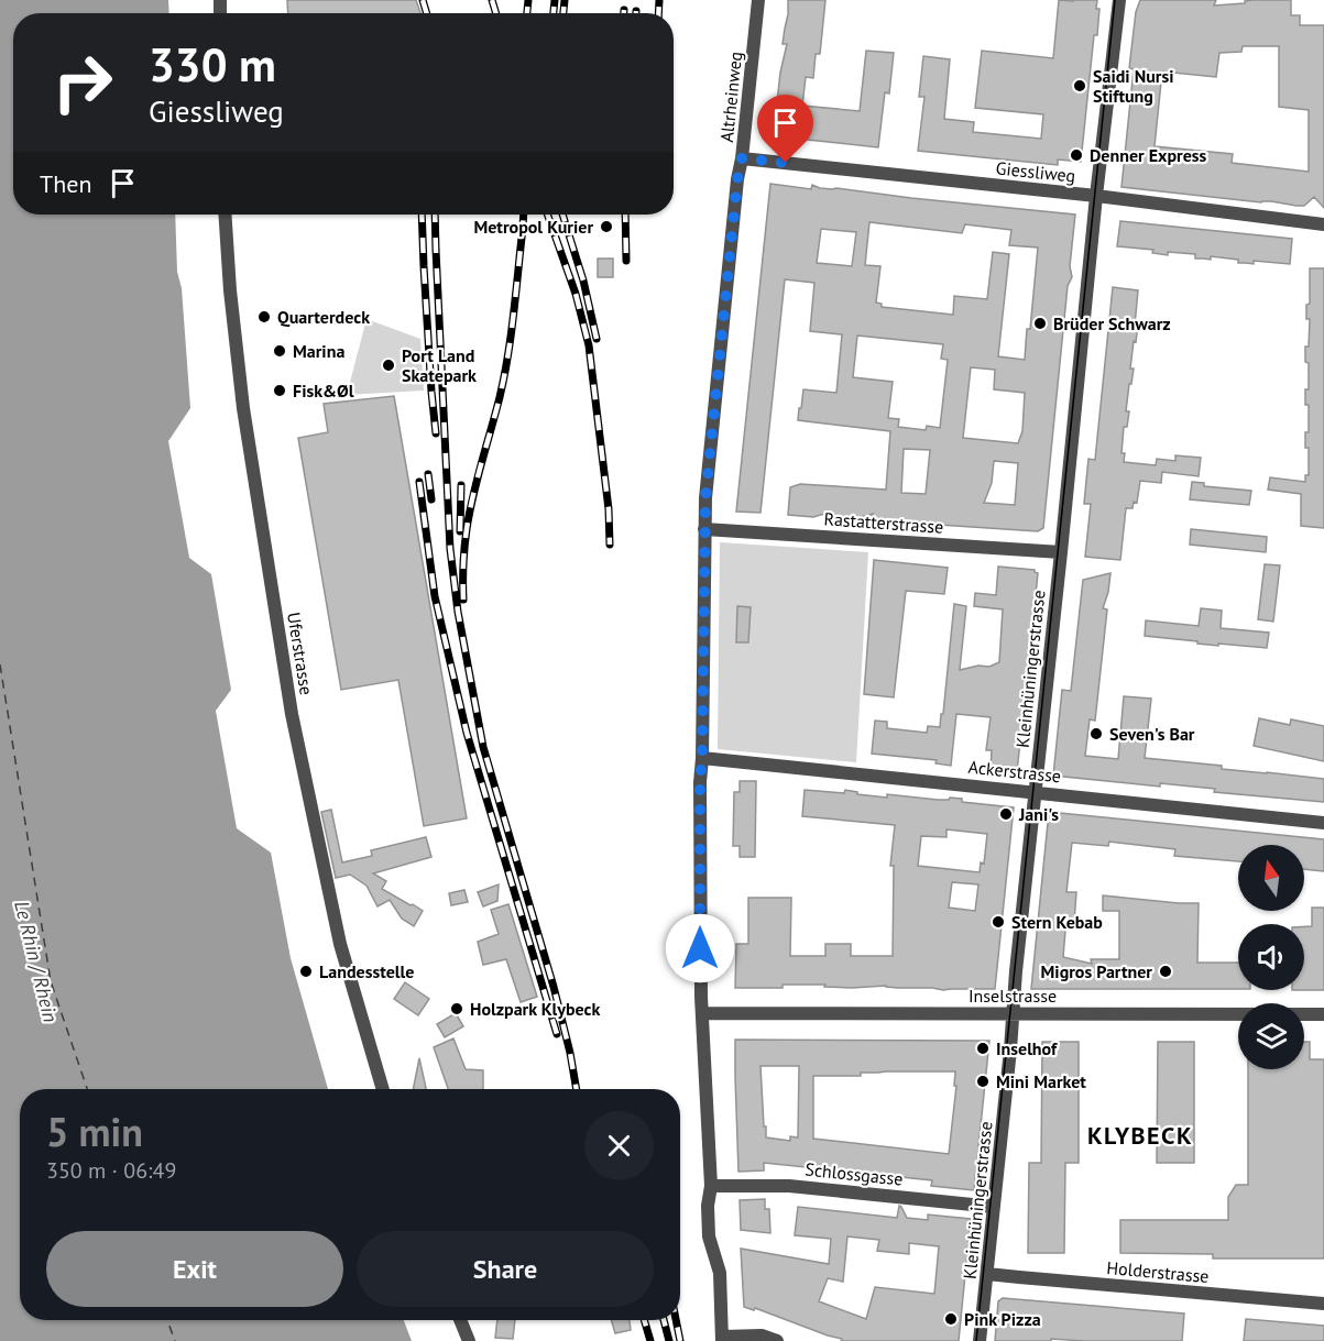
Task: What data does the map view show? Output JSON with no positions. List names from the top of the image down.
{
  "streets": {
    "street": [
      "Altrheinweg",
      "Giessliweg",
      "Rastatterstrasse",
      "Uferstrasse",
      "Kleinhüningerstrasse",
      "Ackerstrasse",
      "Inselstrasse",
      "Schlossgasse",
      "Holderstrasse"
    ]
  },
  "crossings": [
    ["Altrheinweg", "Giessliweg"],
    ["Altrheinweg", "Rastatterstrasse"],
    ["Altrheinweg", "Ackerstrasse"],
    ["Altrheinweg", "Inselstrasse"],
    ["Altrheinweg", "Schlossgasse"],
    ["Giessliweg", "Kleinhüningerstrasse"],
    ["Rastatterstrasse", "Kleinhüningerstrasse"],
    ["Kleinhüningerstrasse", "Ackerstrasse"],
    ["Kleinhüningerstrasse", "Inselstrasse"],
    ["Kleinhüningerstrasse", "Schlossgasse"],
    ["Kleinhüningerstrasse", "Holderstrasse"]
  ],
  "districts": ["KLYBECK"],
  "water": ["Le Rhin / Rhein"],
  "places": [
    "Saidi Nursi Stiftung",
    "Denner Express",
    "Metropol Kurier",
    "Quarterdeck",
    "Brüder Schwarz",
    "Marina",
    "Port Land Skatepark",
    "Fisk&Øl",
    "Seven's Bar",
    "Jani's",
    "Stern Kebab",
    "Landesstelle",
    "Migros Partner",
    "Holzpark Klybeck",
    "Inselhof",
    "Mini Market",
    "Pink Pizza"
  ],
  "north": "top",
  "page": {
    "turn": ["330 m", "Giessliweg"],
    "then": "Then",
    "heading": ["5 min", "350 m · 06:49"],
    "buttons": ["Exit", "Share"]
  }
}
